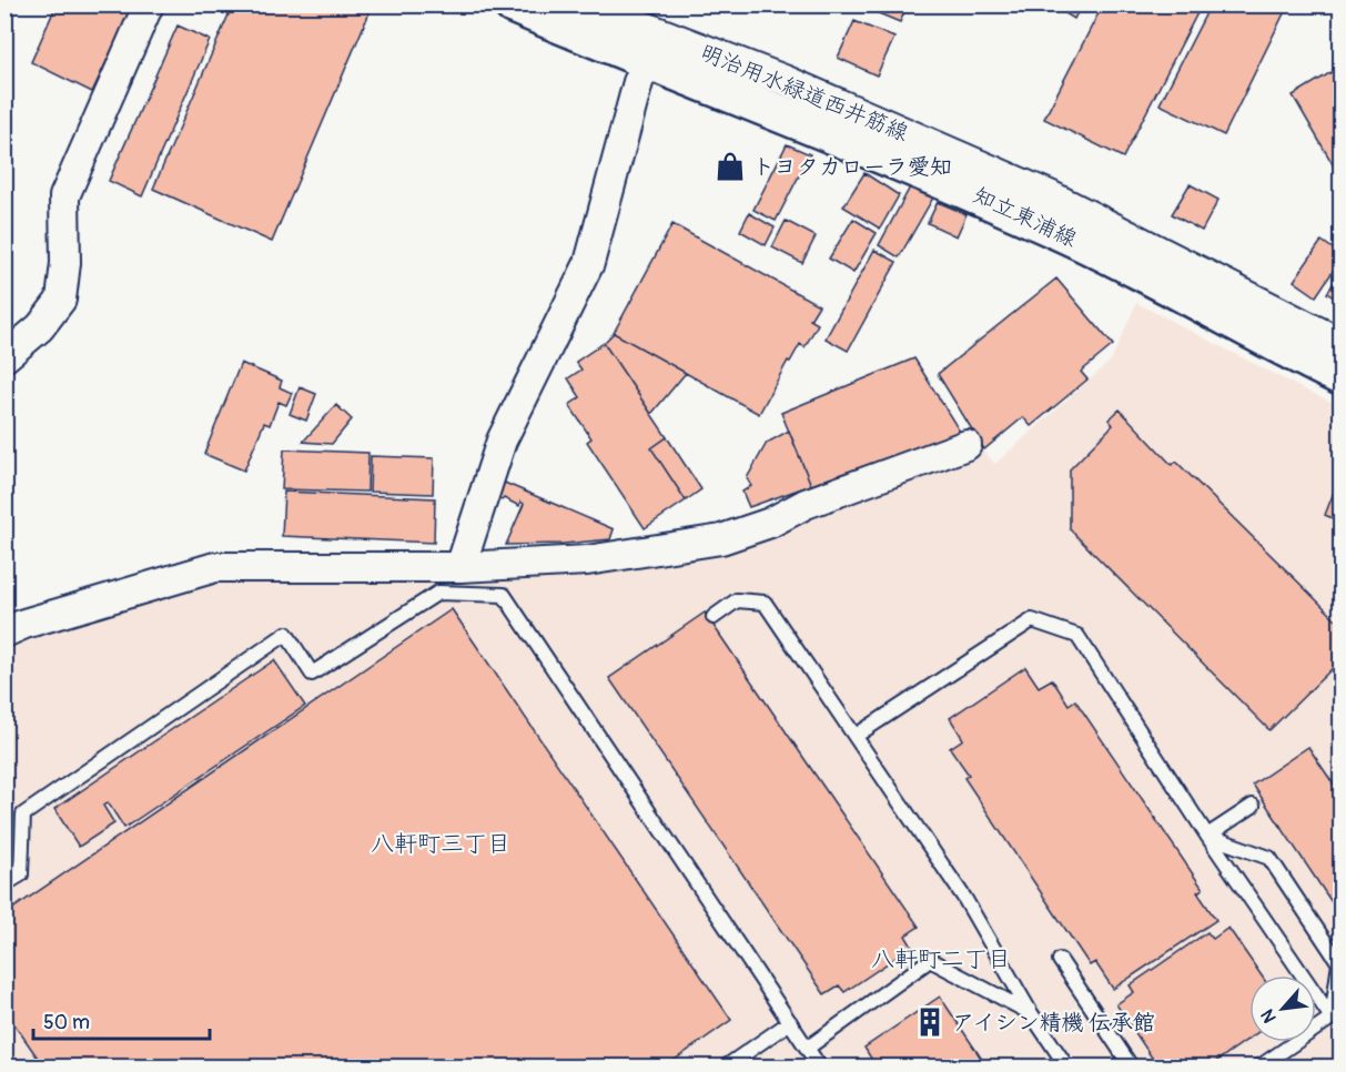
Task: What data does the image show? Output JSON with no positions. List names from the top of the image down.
{
  "streets": {
    "main road": ["知立東浦線"],
    "street": ["明治用水緑道西井筋線"]
  },
  "districts": ["八軒町三丁目", "八軒町二丁目"],
  "places": {
    "shop": ["トヨタカローラ愛知"],
    "building": ["アイシン精機 伝承館"]
  },
  "scale_bar": "50 m",
  "north": "bottom left"
}
